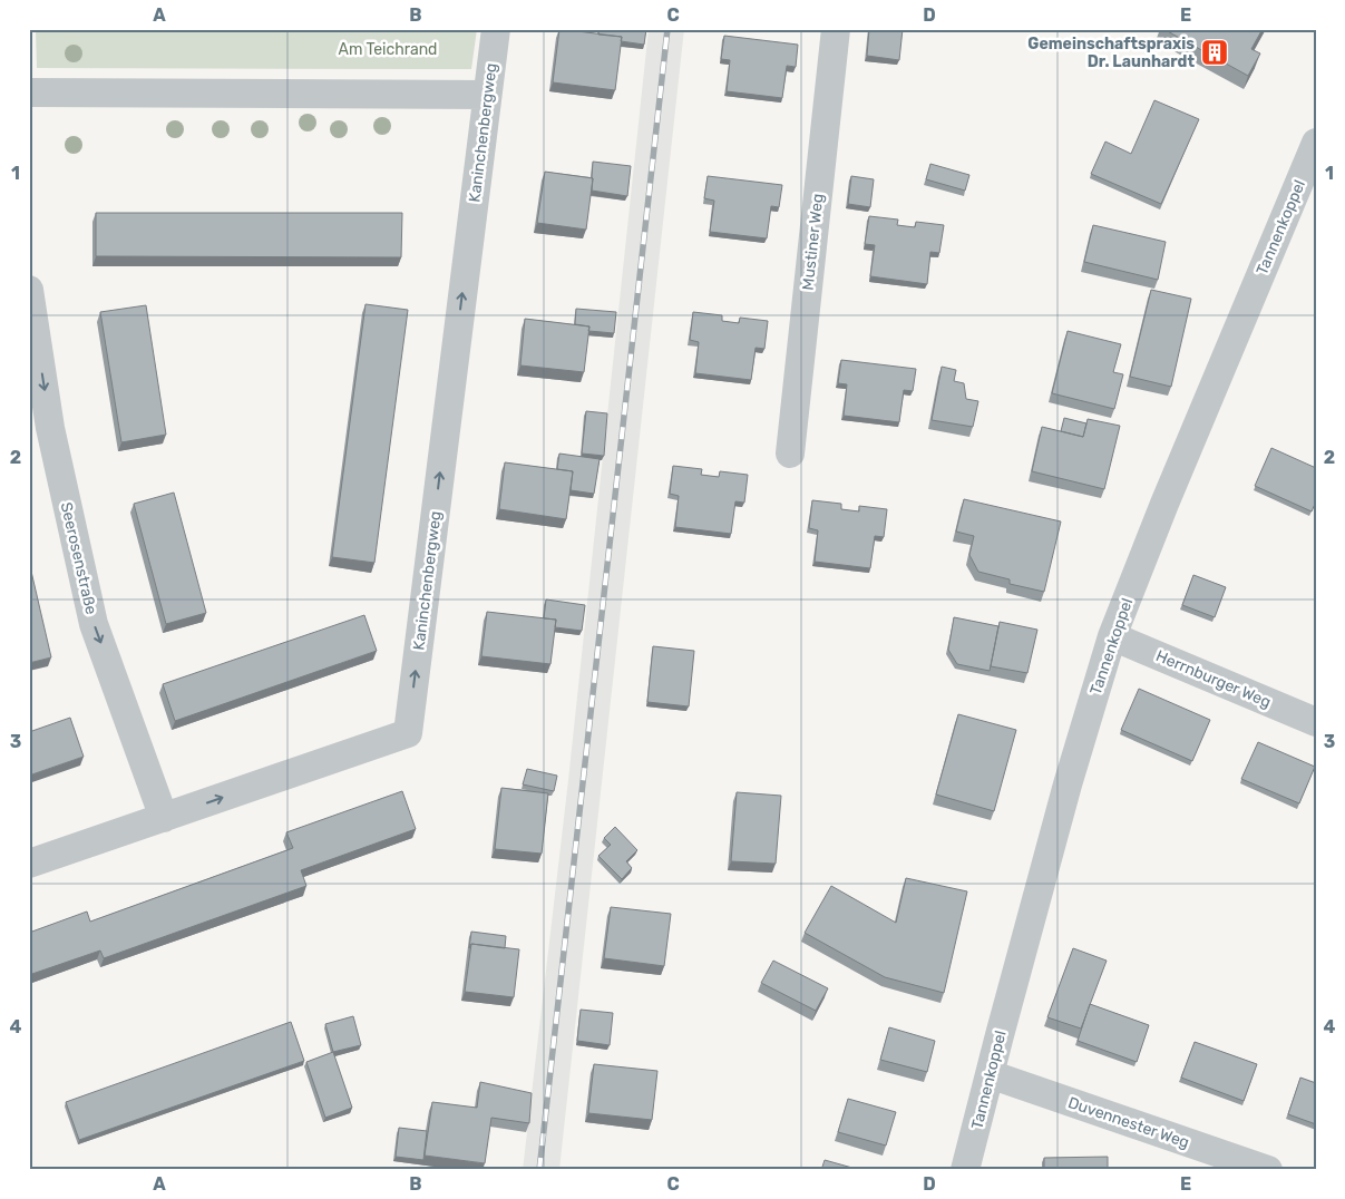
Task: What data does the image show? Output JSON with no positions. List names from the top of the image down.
{
  "streets": {
    "street": [
      "Kaninchenbergweg",
      "Tannenkoppel",
      "Mustiner Weg",
      "Seerosenstraße",
      "Herrnburger Weg",
      "Duvennester Weg"
    ]
  },
  "crossings": [
    ["Kaninchenbergweg", "Seerosenstraße"],
    ["Tannenkoppel", "Herrnburger Weg"],
    ["Tannenkoppel", "Duvennester Weg"]
  ],
  "one_way": ["Kaninchenbergweg", "Seerosenstraße"],
  "parks": ["Am Teichrand"],
  "places": {
    "building": ["Gemeinschaftspraxis Dr. Launhardt"]
  },
  "grid": {
    "columns": [
      "A",
      "B",
      "C",
      "D",
      "E"
    ],
    "rows": [
      "1",
      "2",
      "3",
      "4"
    ]
  }
}
